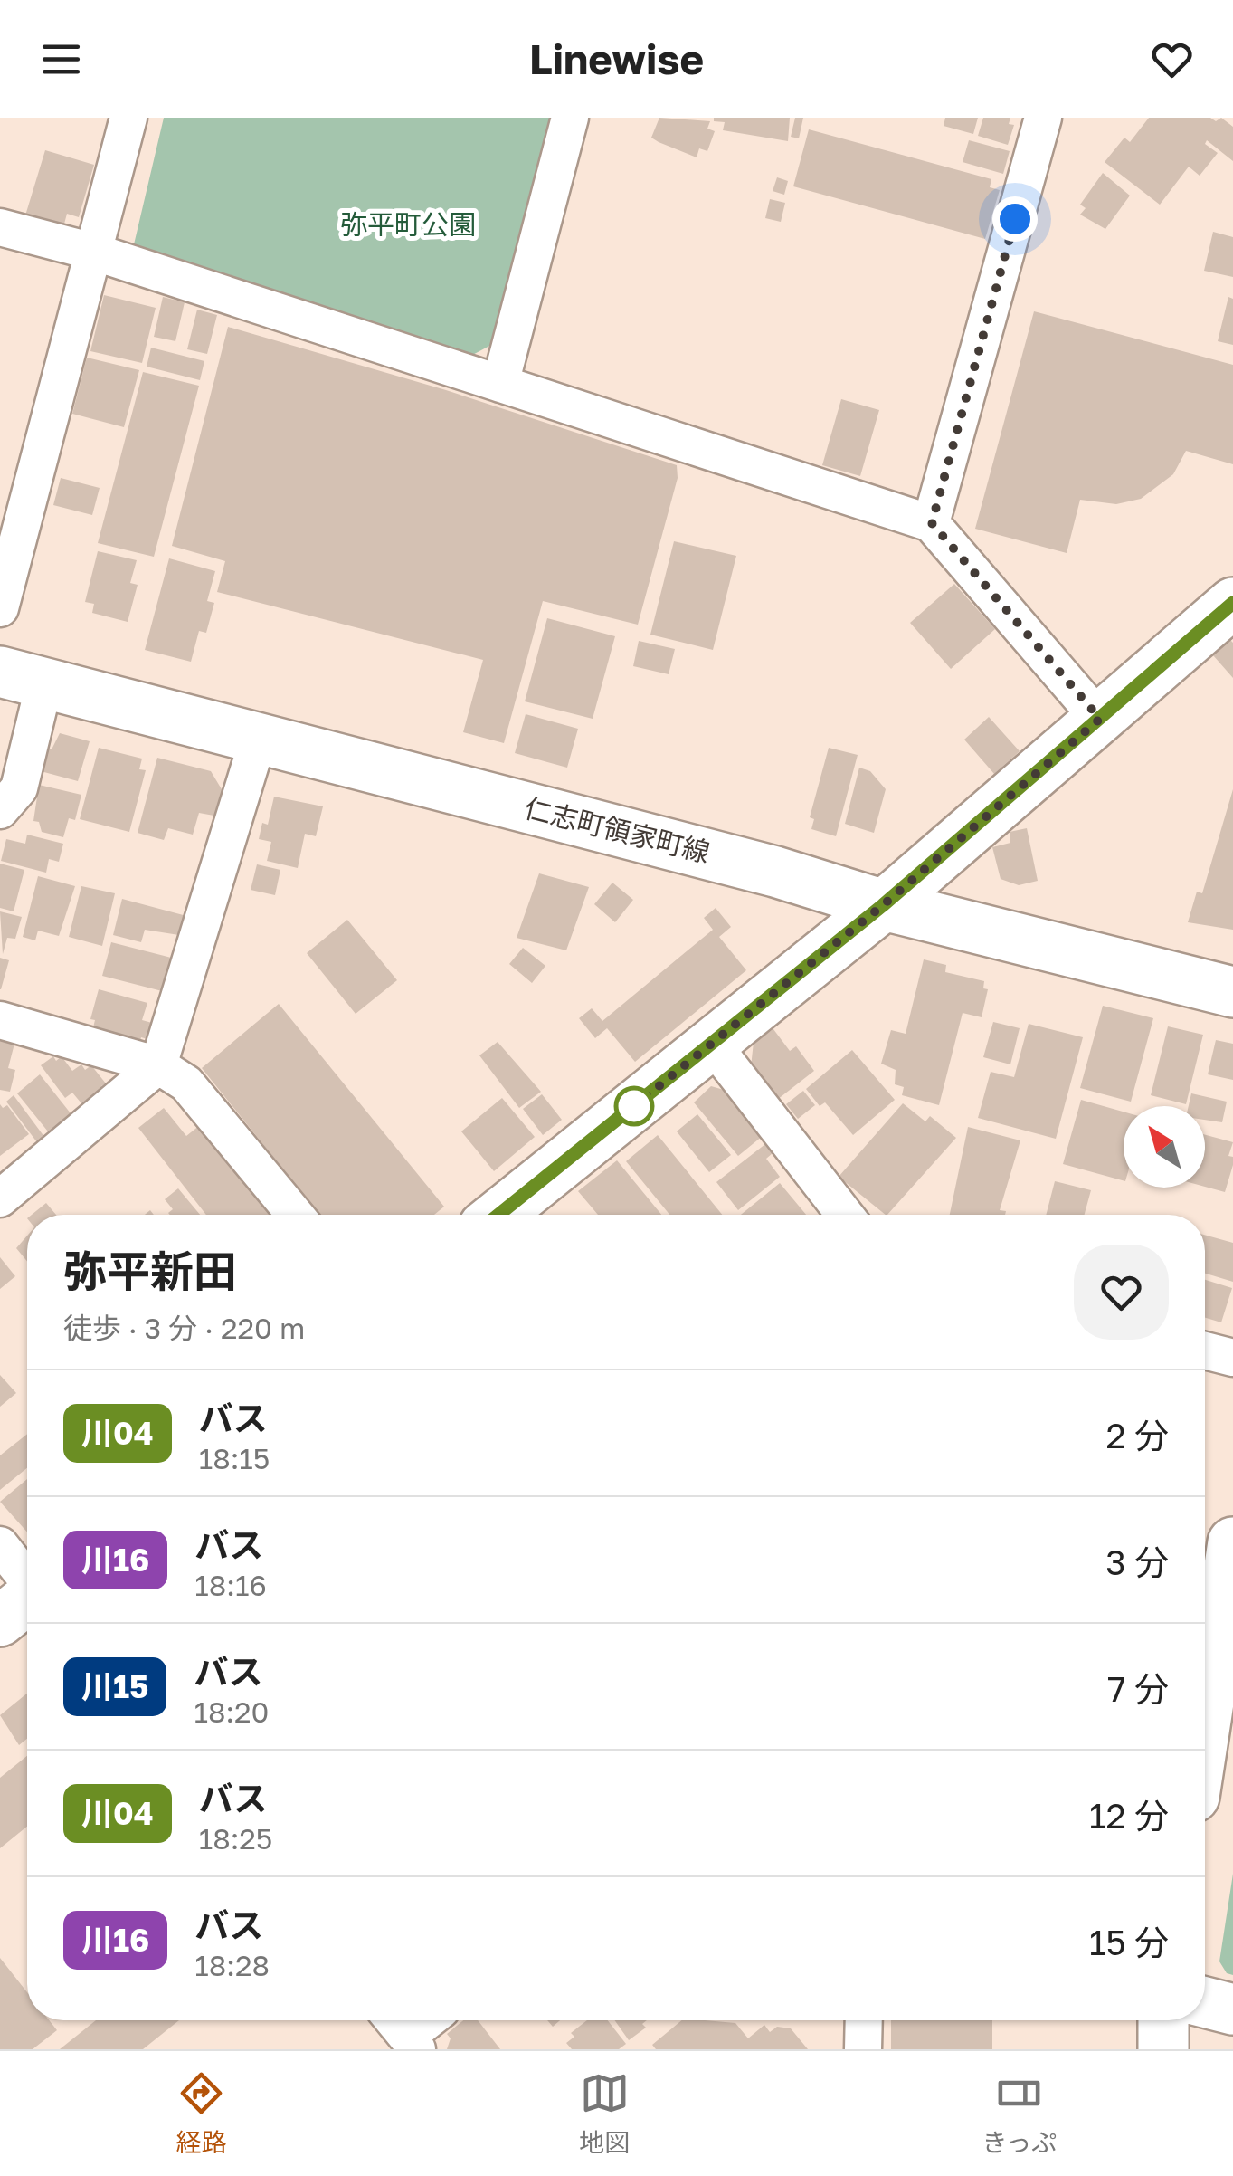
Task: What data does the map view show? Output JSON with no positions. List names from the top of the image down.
{
  "streets": {
    "street": ["仁志町領家町線"]
  },
  "parks": ["弥平町公園"],
  "lines": ["bus line 川04"],
  "north": "top left",
  "page": {
    "header": "Linewise",
    "heading": ["弥平新田", "徒歩 · 3 分 · 220 m"],
    "list": [
      {
        "mark": "川04",
        "name": "バス",
        "note": "18:15",
        "value": "2 分"
      },
      {
        "mark": "川16",
        "name": "バス",
        "note": "18:16",
        "value": "3 分"
      },
      {
        "mark": "川15",
        "name": "バス",
        "note": "18:20",
        "value": "7 分"
      },
      {
        "mark": "川04",
        "name": "バス",
        "note": "18:25",
        "value": "12 分"
      },
      {
        "mark": "川16",
        "name": "バス",
        "note": "18:28",
        "value": "15 分"
      }
    ],
    "tabs": ["経路", "地図", "きっぷ"]
  }
}
